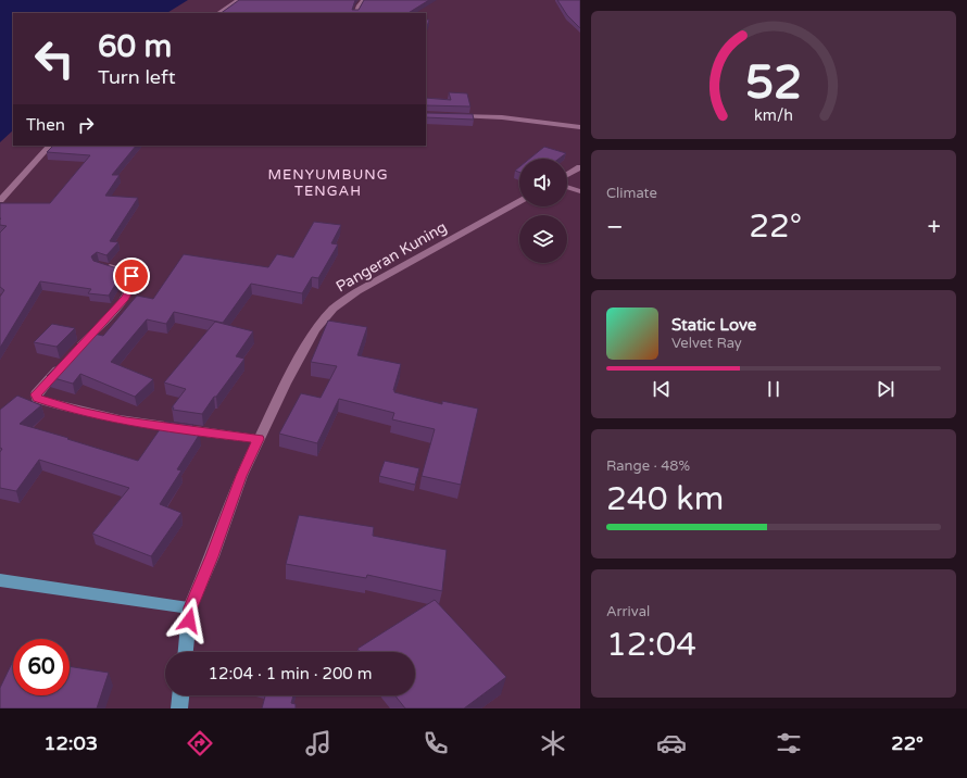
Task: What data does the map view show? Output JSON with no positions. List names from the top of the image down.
{
  "streets": {
    "street": ["Pangeran Kuning"]
  },
  "districts": ["MENYUMBUNG TENGAH"],
  "page": {
    "turn": ["60 m", "Turn left"],
    "then": "Then",
    "tile": [
      "Climate",
      ["Range · 48%", "240 km"],
      ["Arrival", "12:04"]
    ],
    "heat": ["−", "22°", "+"],
    "song": ["Static Love", "Velvet Ray"],
    "limit": "60",
    "trip": "12:04 · 1 min · 200 m",
    "tabs": ["12:03", "22°"],
    "gauge": ["52", "km/h"]
  }
}
